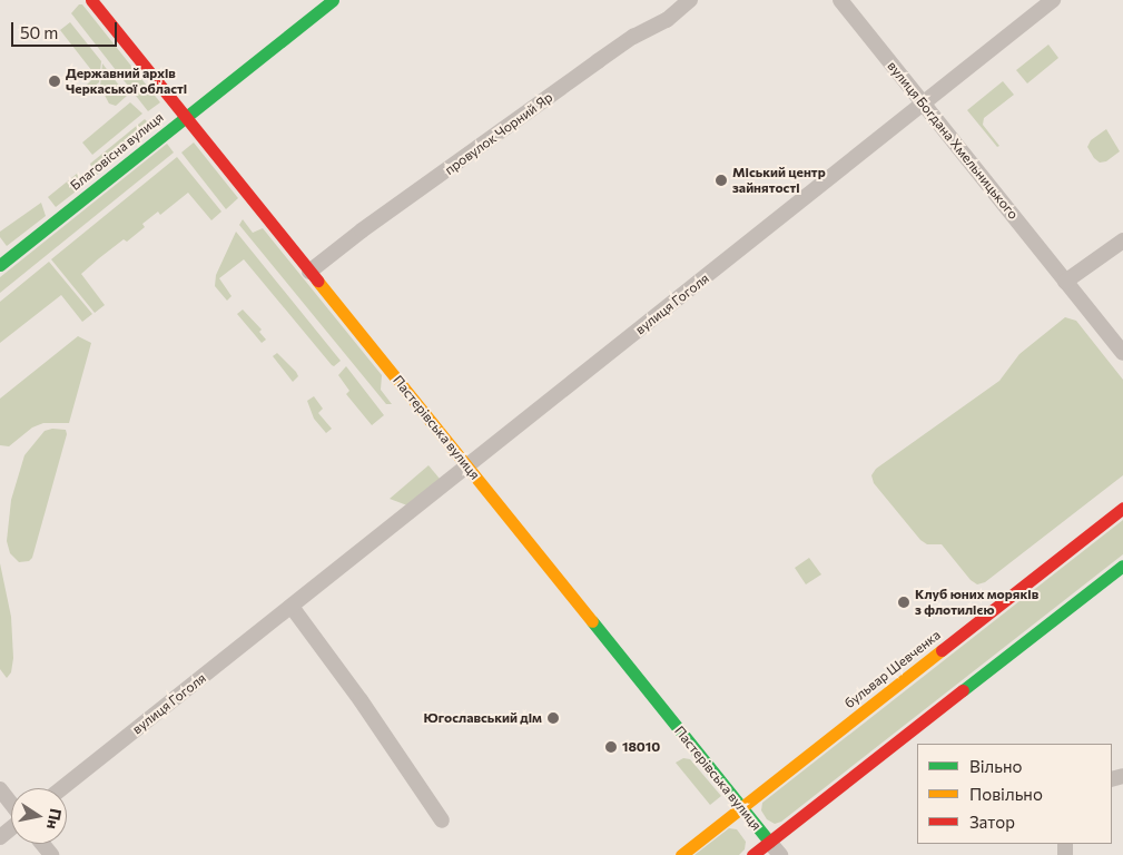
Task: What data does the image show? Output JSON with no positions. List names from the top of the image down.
{
  "streets": {
    "main road": ["Благовісна вулиця", "Пастерівська вулиця", "бульвар Шевченка"],
    "street": ["провулок Чорний Яр", "вулиця Богдана Хмельницького", "вулиця Гоголя"]
  },
  "crossings": [
    ["провулок Чорний Яр", "Пастерівська вулиця"],
    ["вулиця Богдана Хмельницького", "вулиця Гоголя"],
    ["Благовісна вулиця", "Пастерівська вулиця"],
    ["вулиця Гоголя", "Пастерівська вулиця"],
    ["Пастерівська вулиця", "бульвар Шевченка"]
  ],
  "places": [
    "Державний архів Черкаської області",
    "Міський центр зайнятості",
    "Клуб юних моряків з флотилією",
    "Югославський дім",
    "18010"
  ],
  "legend": ["Вільно", "Повільно", "Затор"],
  "scale_bar": "50 m",
  "north": "right"
}
